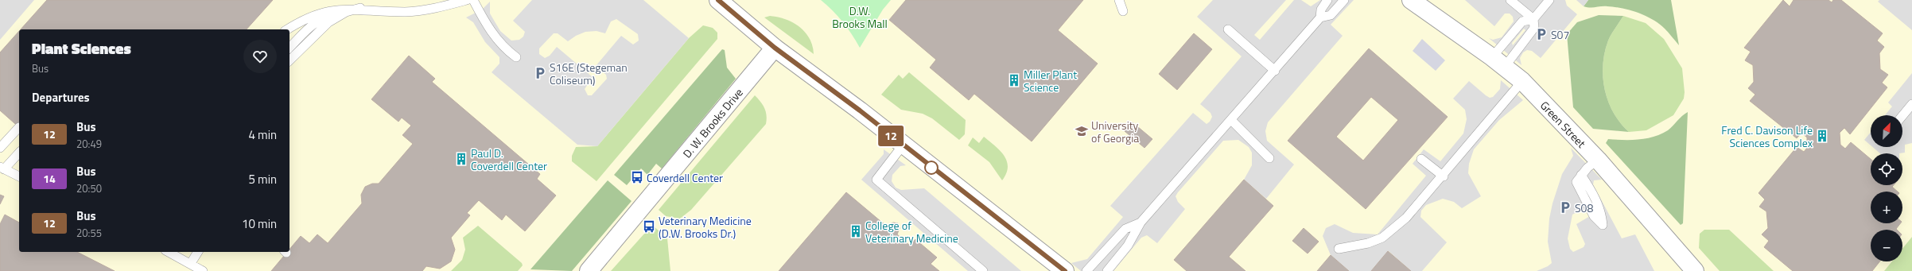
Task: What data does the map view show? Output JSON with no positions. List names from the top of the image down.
{
  "streets": {
    "street": ["D. W. Brooks Drive", "Green Street"]
  },
  "parks": ["D.W. Brooks Mall"],
  "places": {
    "parking": ["S07", "S16E (Stegeman Coliseum)", "S08"],
    "building": [
      "Miller Plant Science",
      "Fred C. Davison Life Sciences Complex",
      "Paul D. Coverdell Center",
      "College of Veterinary Medicine"
    ],
    "school or university": ["University of Georgia"],
    "bus stop": ["Coverdell Center", "Veterinary Medicine (D.W. Brooks Dr.)"]
  },
  "lines": ["bus line 12"],
  "north": "top right",
  "page": {
    "on_map": "12",
    "heading": [
      ["Plant Sciences", "Bus"],
      "Departures"
    ],
    "list": [
      {
        "mark": "12",
        "name": "Bus",
        "note": "20:49",
        "value": "4 min"
      },
      {
        "mark": "14",
        "name": "Bus",
        "note": "20:50",
        "value": "5 min"
      },
      {
        "mark": "12",
        "name": "Bus",
        "note": "20:55",
        "value": "10 min"
      }
    ],
    "map_buttons": ["+", "−"]
  }
}
